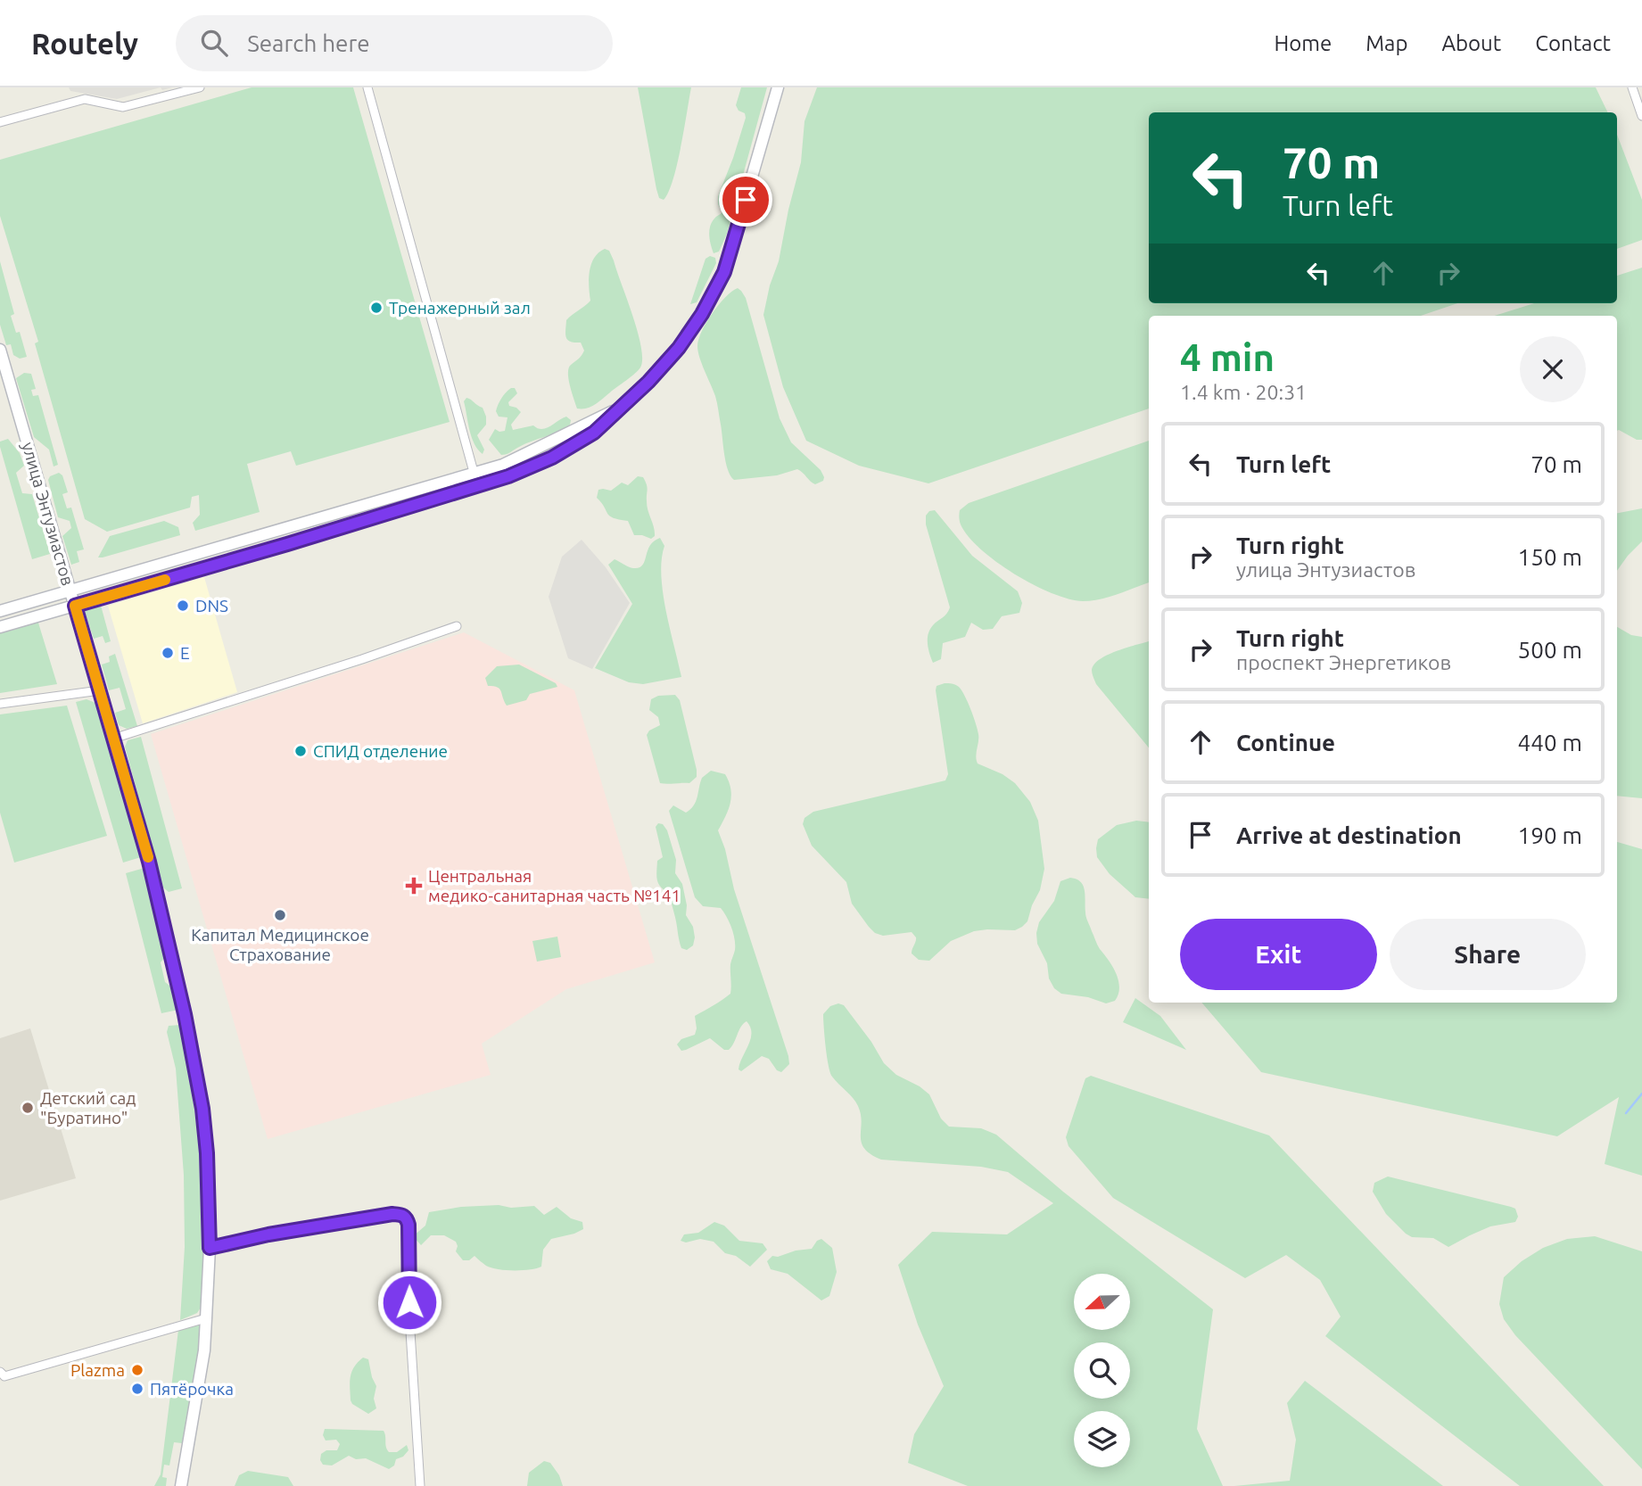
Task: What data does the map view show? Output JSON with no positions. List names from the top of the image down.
{
  "streets": {
    "main road": ["улица Энтузиастов"]
  },
  "places": {
    "other": [
      "Тренажерный зал",
      "DNS",
      "Е",
      "СПИД отделение",
      "Капитал Медицинское Страхование",
      "Детский сад \"Буратино\"",
      "Plazma",
      "Пятёрочка"
    ],
    "health": ["Центральная медико-санитарная часть №141"]
  },
  "north": "left",
  "page": {
    "header": "Routely",
    "search": "Search here",
    "nav": [
      "Home",
      "Map",
      "About",
      "Contact"
    ],
    "turn": ["70 m", "Turn left"],
    "heading": ["4 min", "1.4 km · 20:31"],
    "list": [
      {
        "name": "Turn left",
        "value": "70 m"
      },
      {
        "name": "Turn right",
        "note": "улица Энтузиастов",
        "value": "150 m"
      },
      {
        "name": "Turn right",
        "note": "проспект Энергетиков",
        "value": "500 m"
      },
      {
        "name": "Continue",
        "value": "440 m"
      },
      {
        "name": "Arrive at destination",
        "value": "190 m"
      }
    ],
    "buttons": ["Exit", "Share"]
  }
}
